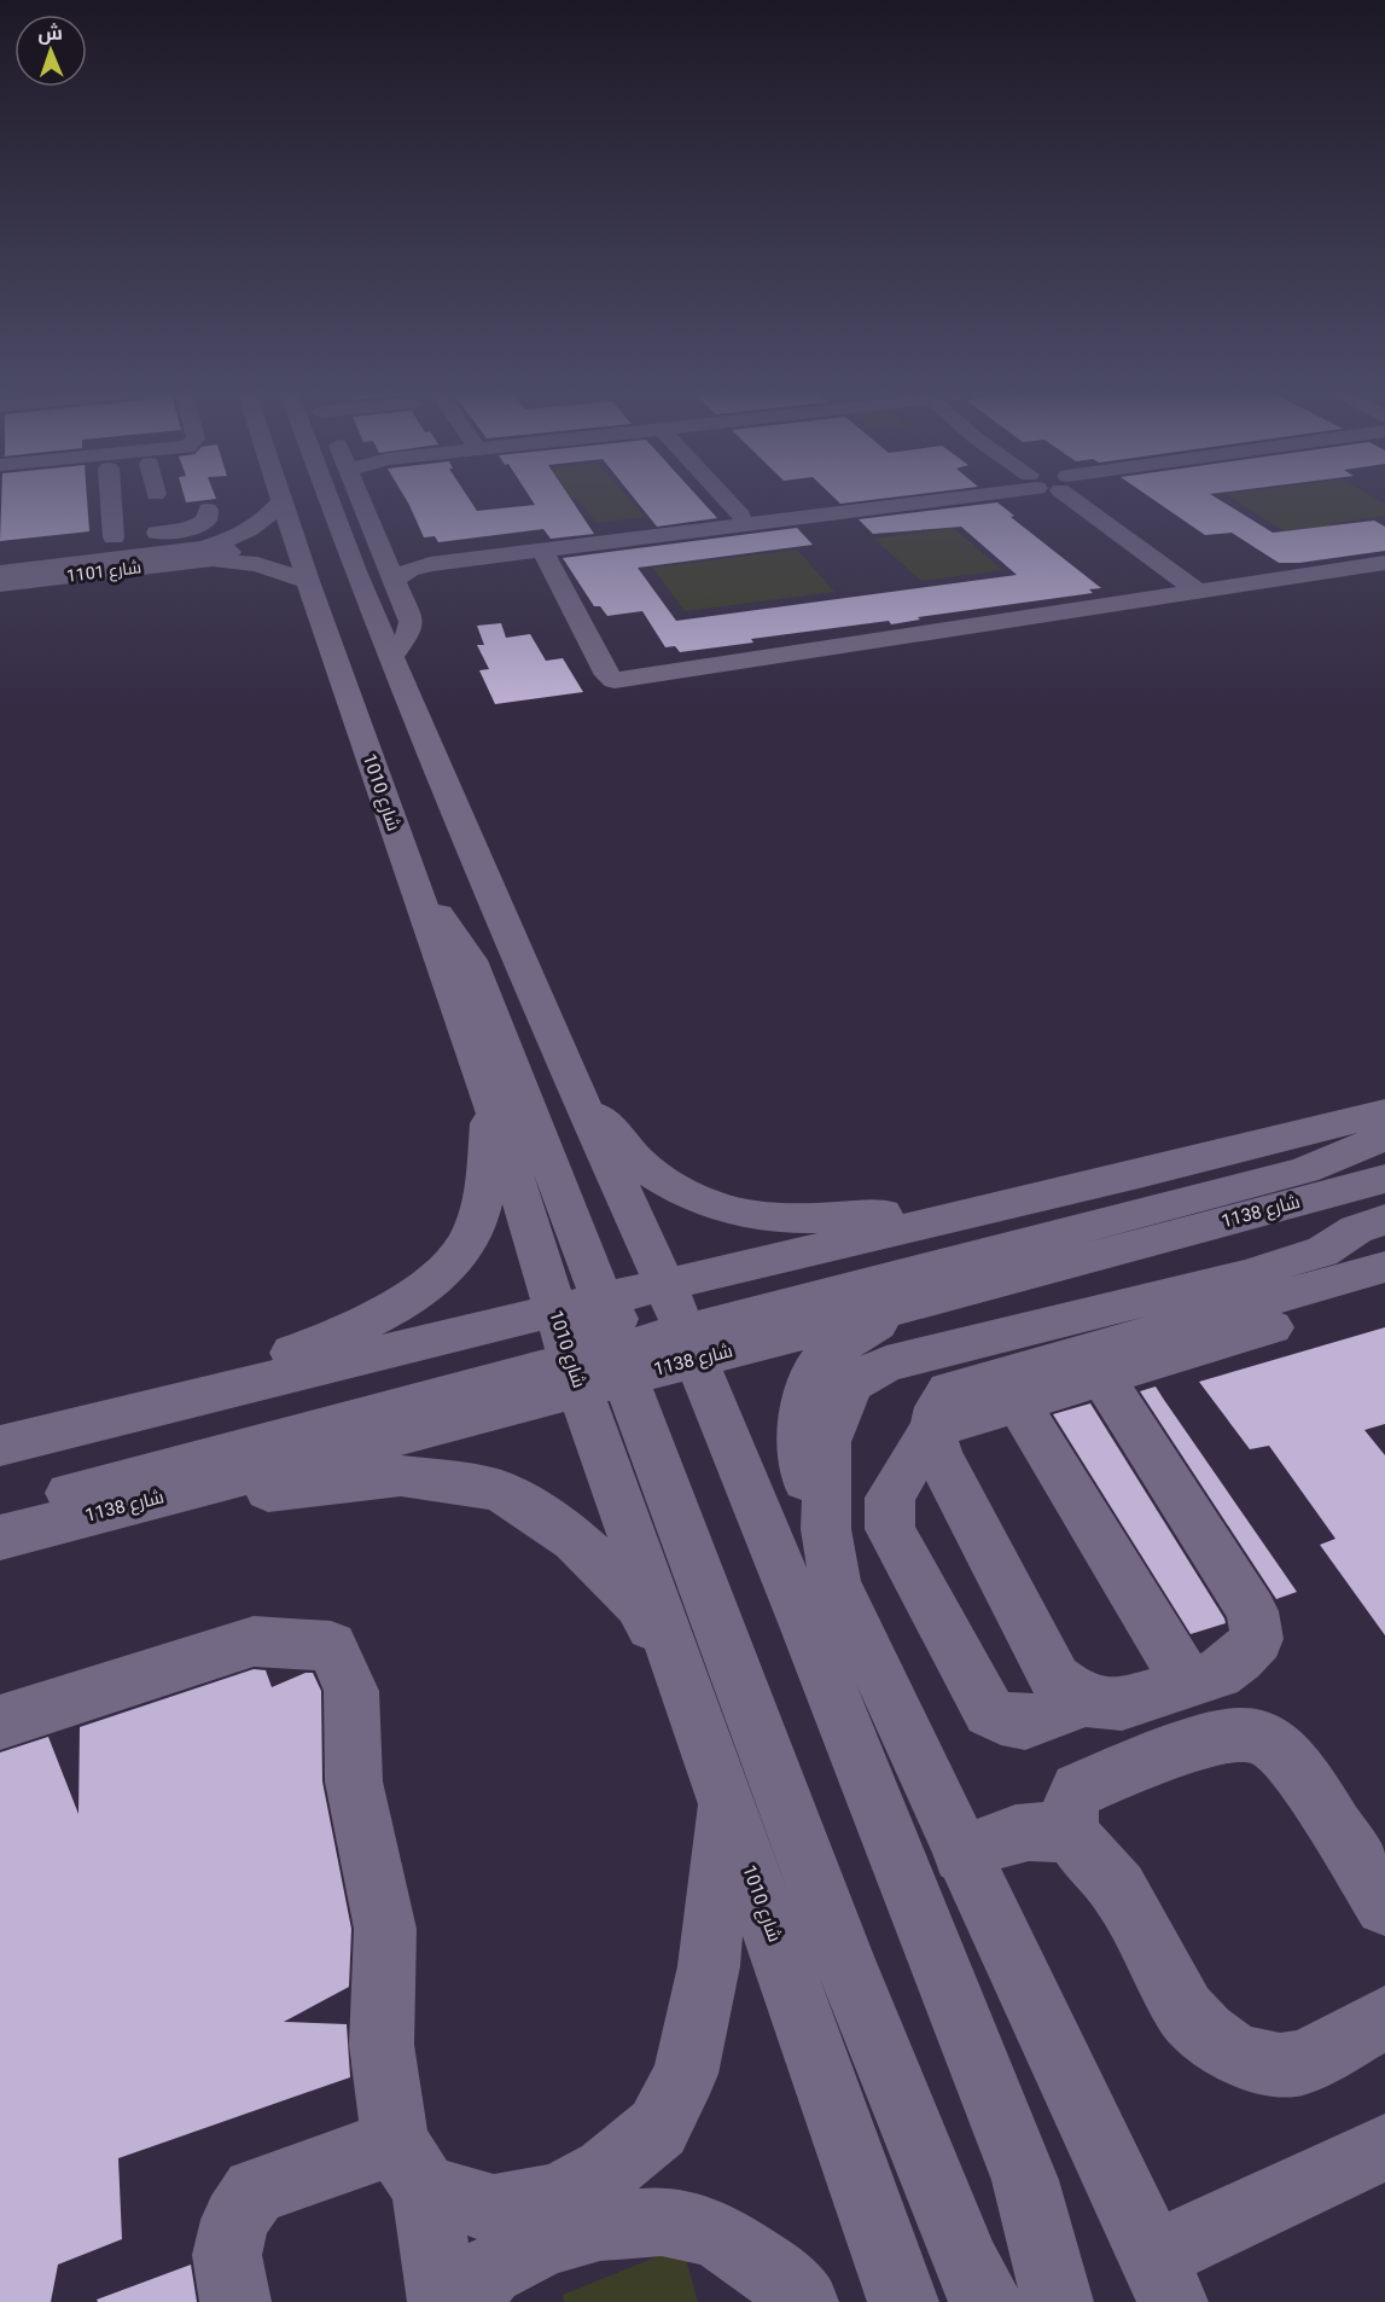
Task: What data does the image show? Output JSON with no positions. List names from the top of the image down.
{
  "streets": {
    "street": ["شارع 1101", "شارع 1010", "شارع 1138"]
  },
  "crossings": [
    ["شارع 1101", "شارع 1010"],
    ["شارع 1010", "شارع 1138"]
  ],
  "north": "top"
}
